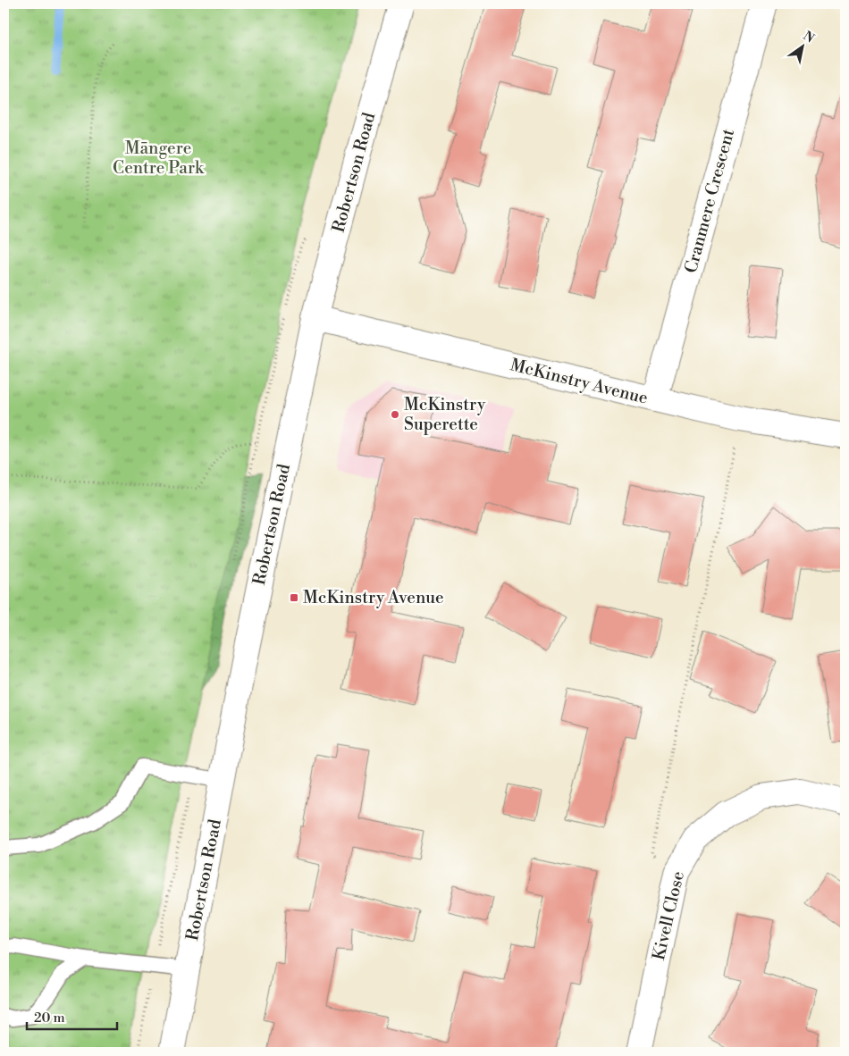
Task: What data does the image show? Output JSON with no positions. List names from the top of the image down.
{
  "streets": {
    "street": [
      "Robertson Road",
      "Cranmere Crescent",
      "McKinstry Avenue",
      "Kivell Close"
    ]
  },
  "crossings": [
    ["Robertson Road", "McKinstry Avenue"],
    ["Cranmere Crescent", "McKinstry Avenue"]
  ],
  "parks": ["Māngere Centre Park"],
  "places": {
    "other": ["McKinstry Superette"],
    "transit": ["McKinstry Avenue"]
  },
  "scale_bar": "20 m",
  "north": "top right"
}
